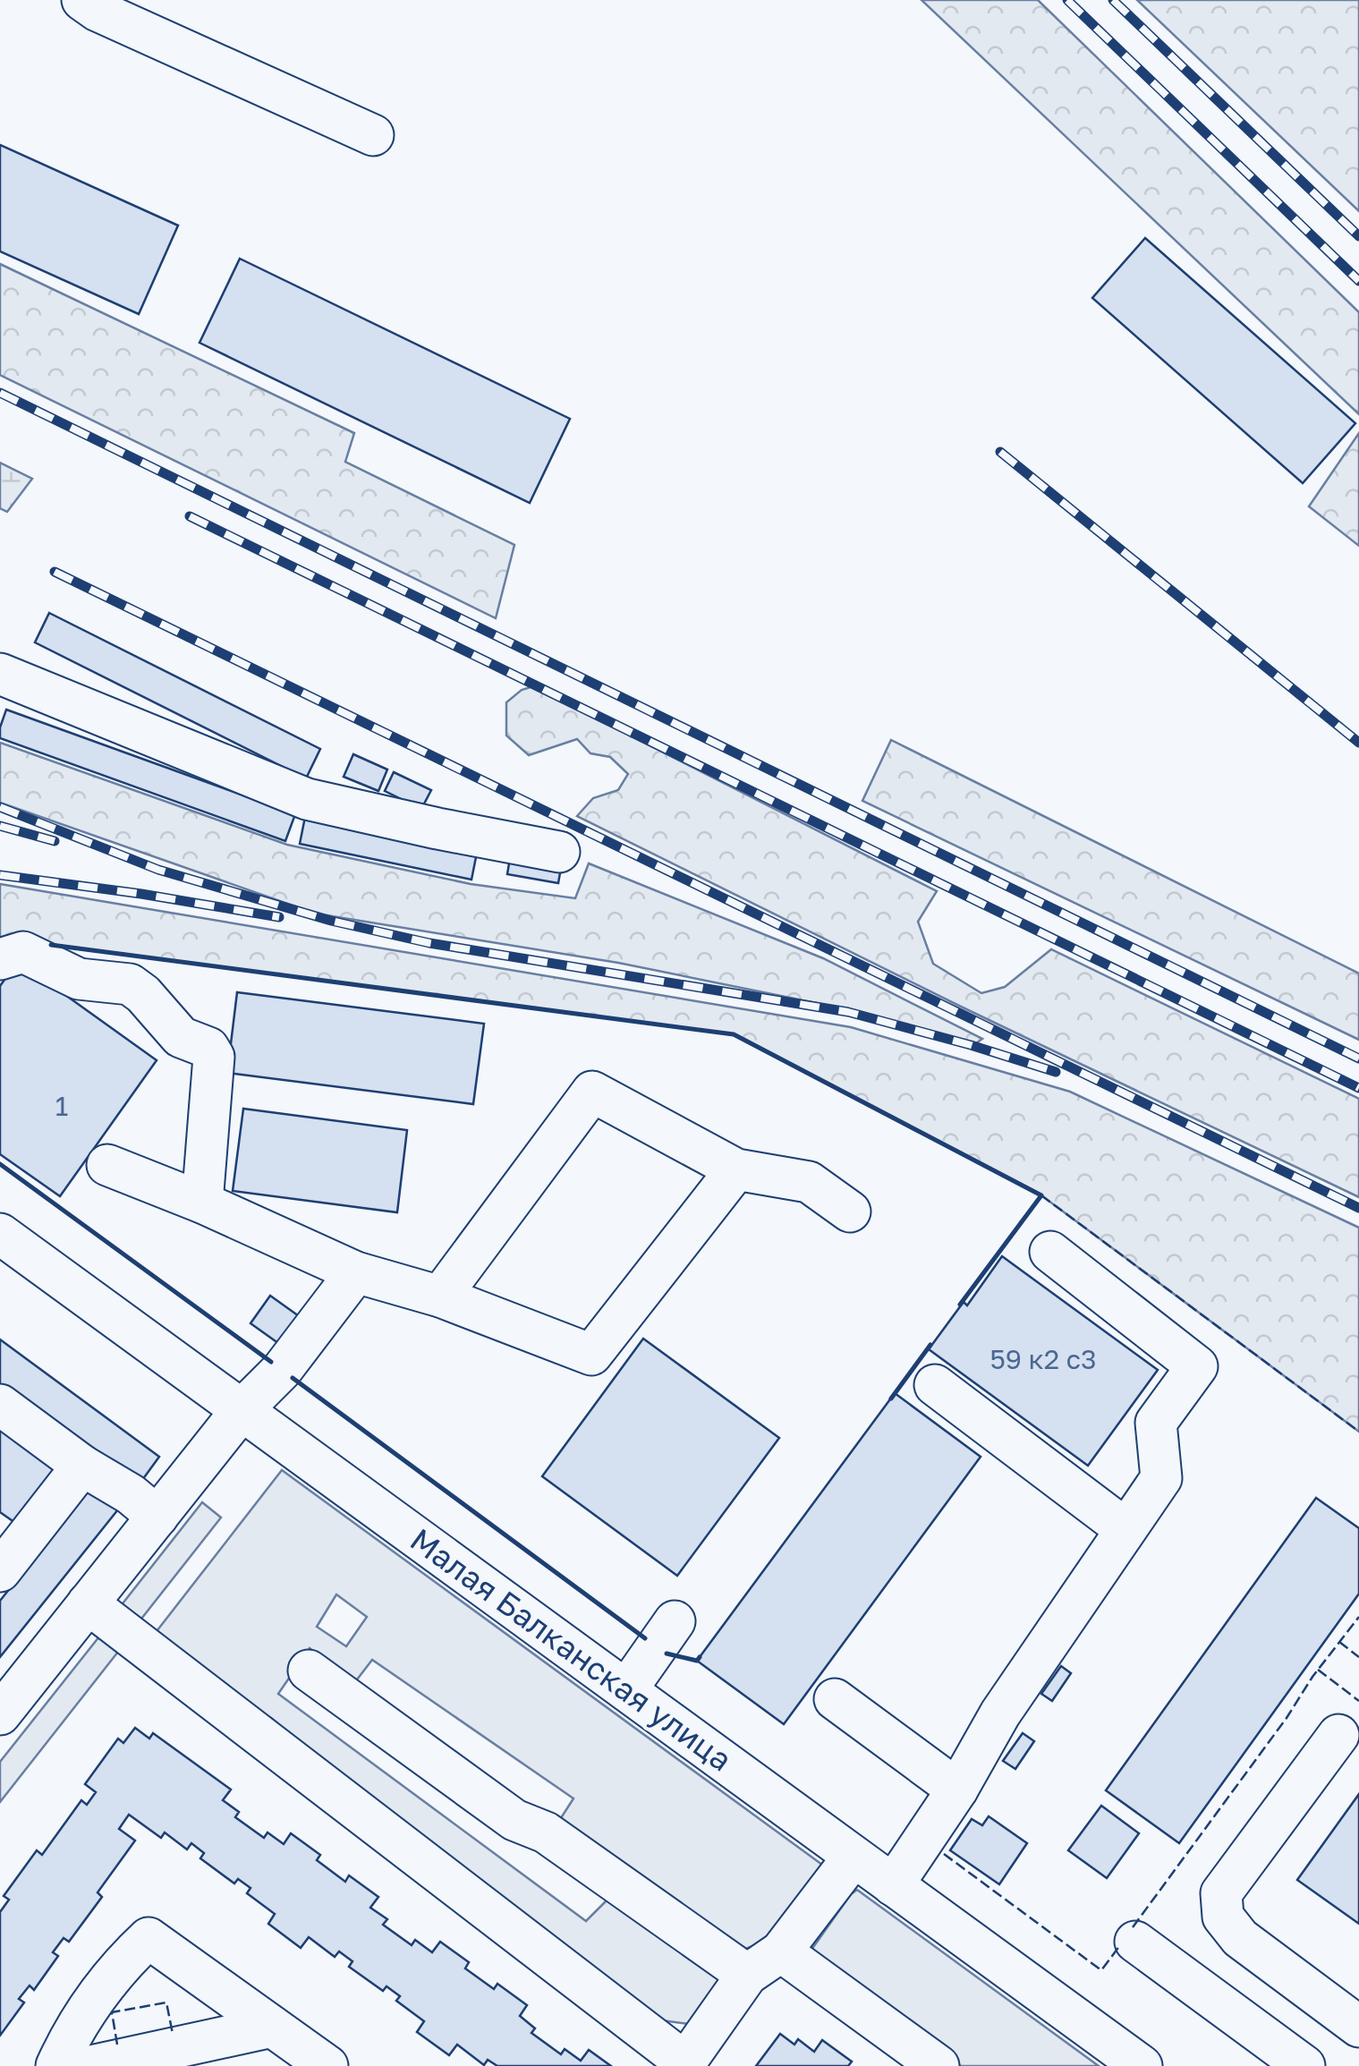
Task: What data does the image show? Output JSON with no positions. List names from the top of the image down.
{
  "streets": {
    "street": ["Малая Балканская улица"]
  },
  "house_numbers": ["1", "59 к2 с3"]
}
